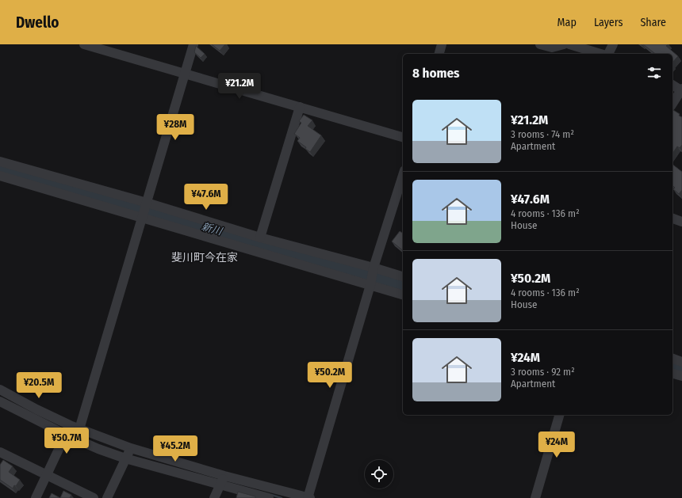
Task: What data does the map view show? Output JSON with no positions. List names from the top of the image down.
{
  "districts": ["斐川町今在家"],
  "water": ["新川"],
  "page": {
    "header": "Dwello",
    "nav": ["Map", "Layers", "Share"],
    "heading": "8 homes",
    "price": [
      "¥21.2M",
      "¥28M",
      "¥47.6M",
      "¥50.2M",
      "¥20.5M",
      "¥50.7M",
      "¥24M",
      "¥45.2M"
    ],
    "list": [
      {
        "name": "¥21.2M",
        "note": "3 rooms · 74 m² · Apartment"
      },
      {
        "name": "¥47.6M",
        "note": "4 rooms · 136 m² · House"
      },
      {
        "name": "¥50.2M",
        "note": "4 rooms · 136 m² · House"
      },
      {
        "name": "¥24M",
        "note": "3 rooms · 92 m² · Apartment"
      }
    ]
  }
}
